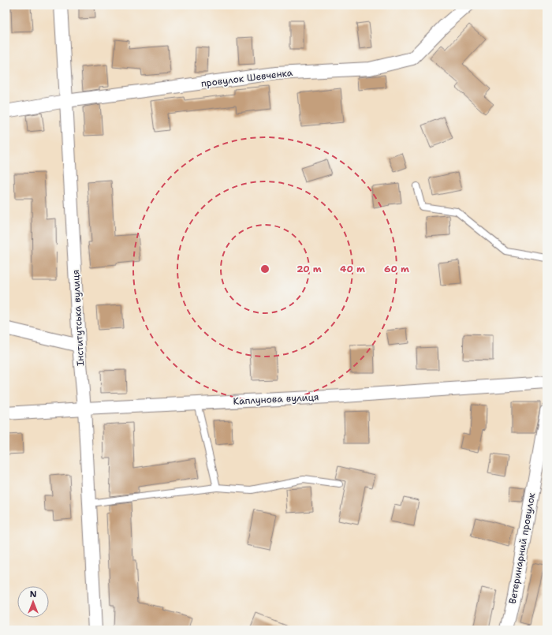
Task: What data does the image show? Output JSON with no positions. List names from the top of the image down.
{
  "streets": {
    "street": [
      "провулок Шевченка",
      "Інститутська вулиця",
      "Каплунова вулиця",
      "Ветеринарний провулок"
    ]
  },
  "crossings": [
    ["провулок Шевченка", "Інститутська вулиця"],
    ["Інститутська вулиця", "Каплунова вулиця"]
  ],
  "north": "top",
  "rings": ["20 m", "40 m", "60 m"]
}
